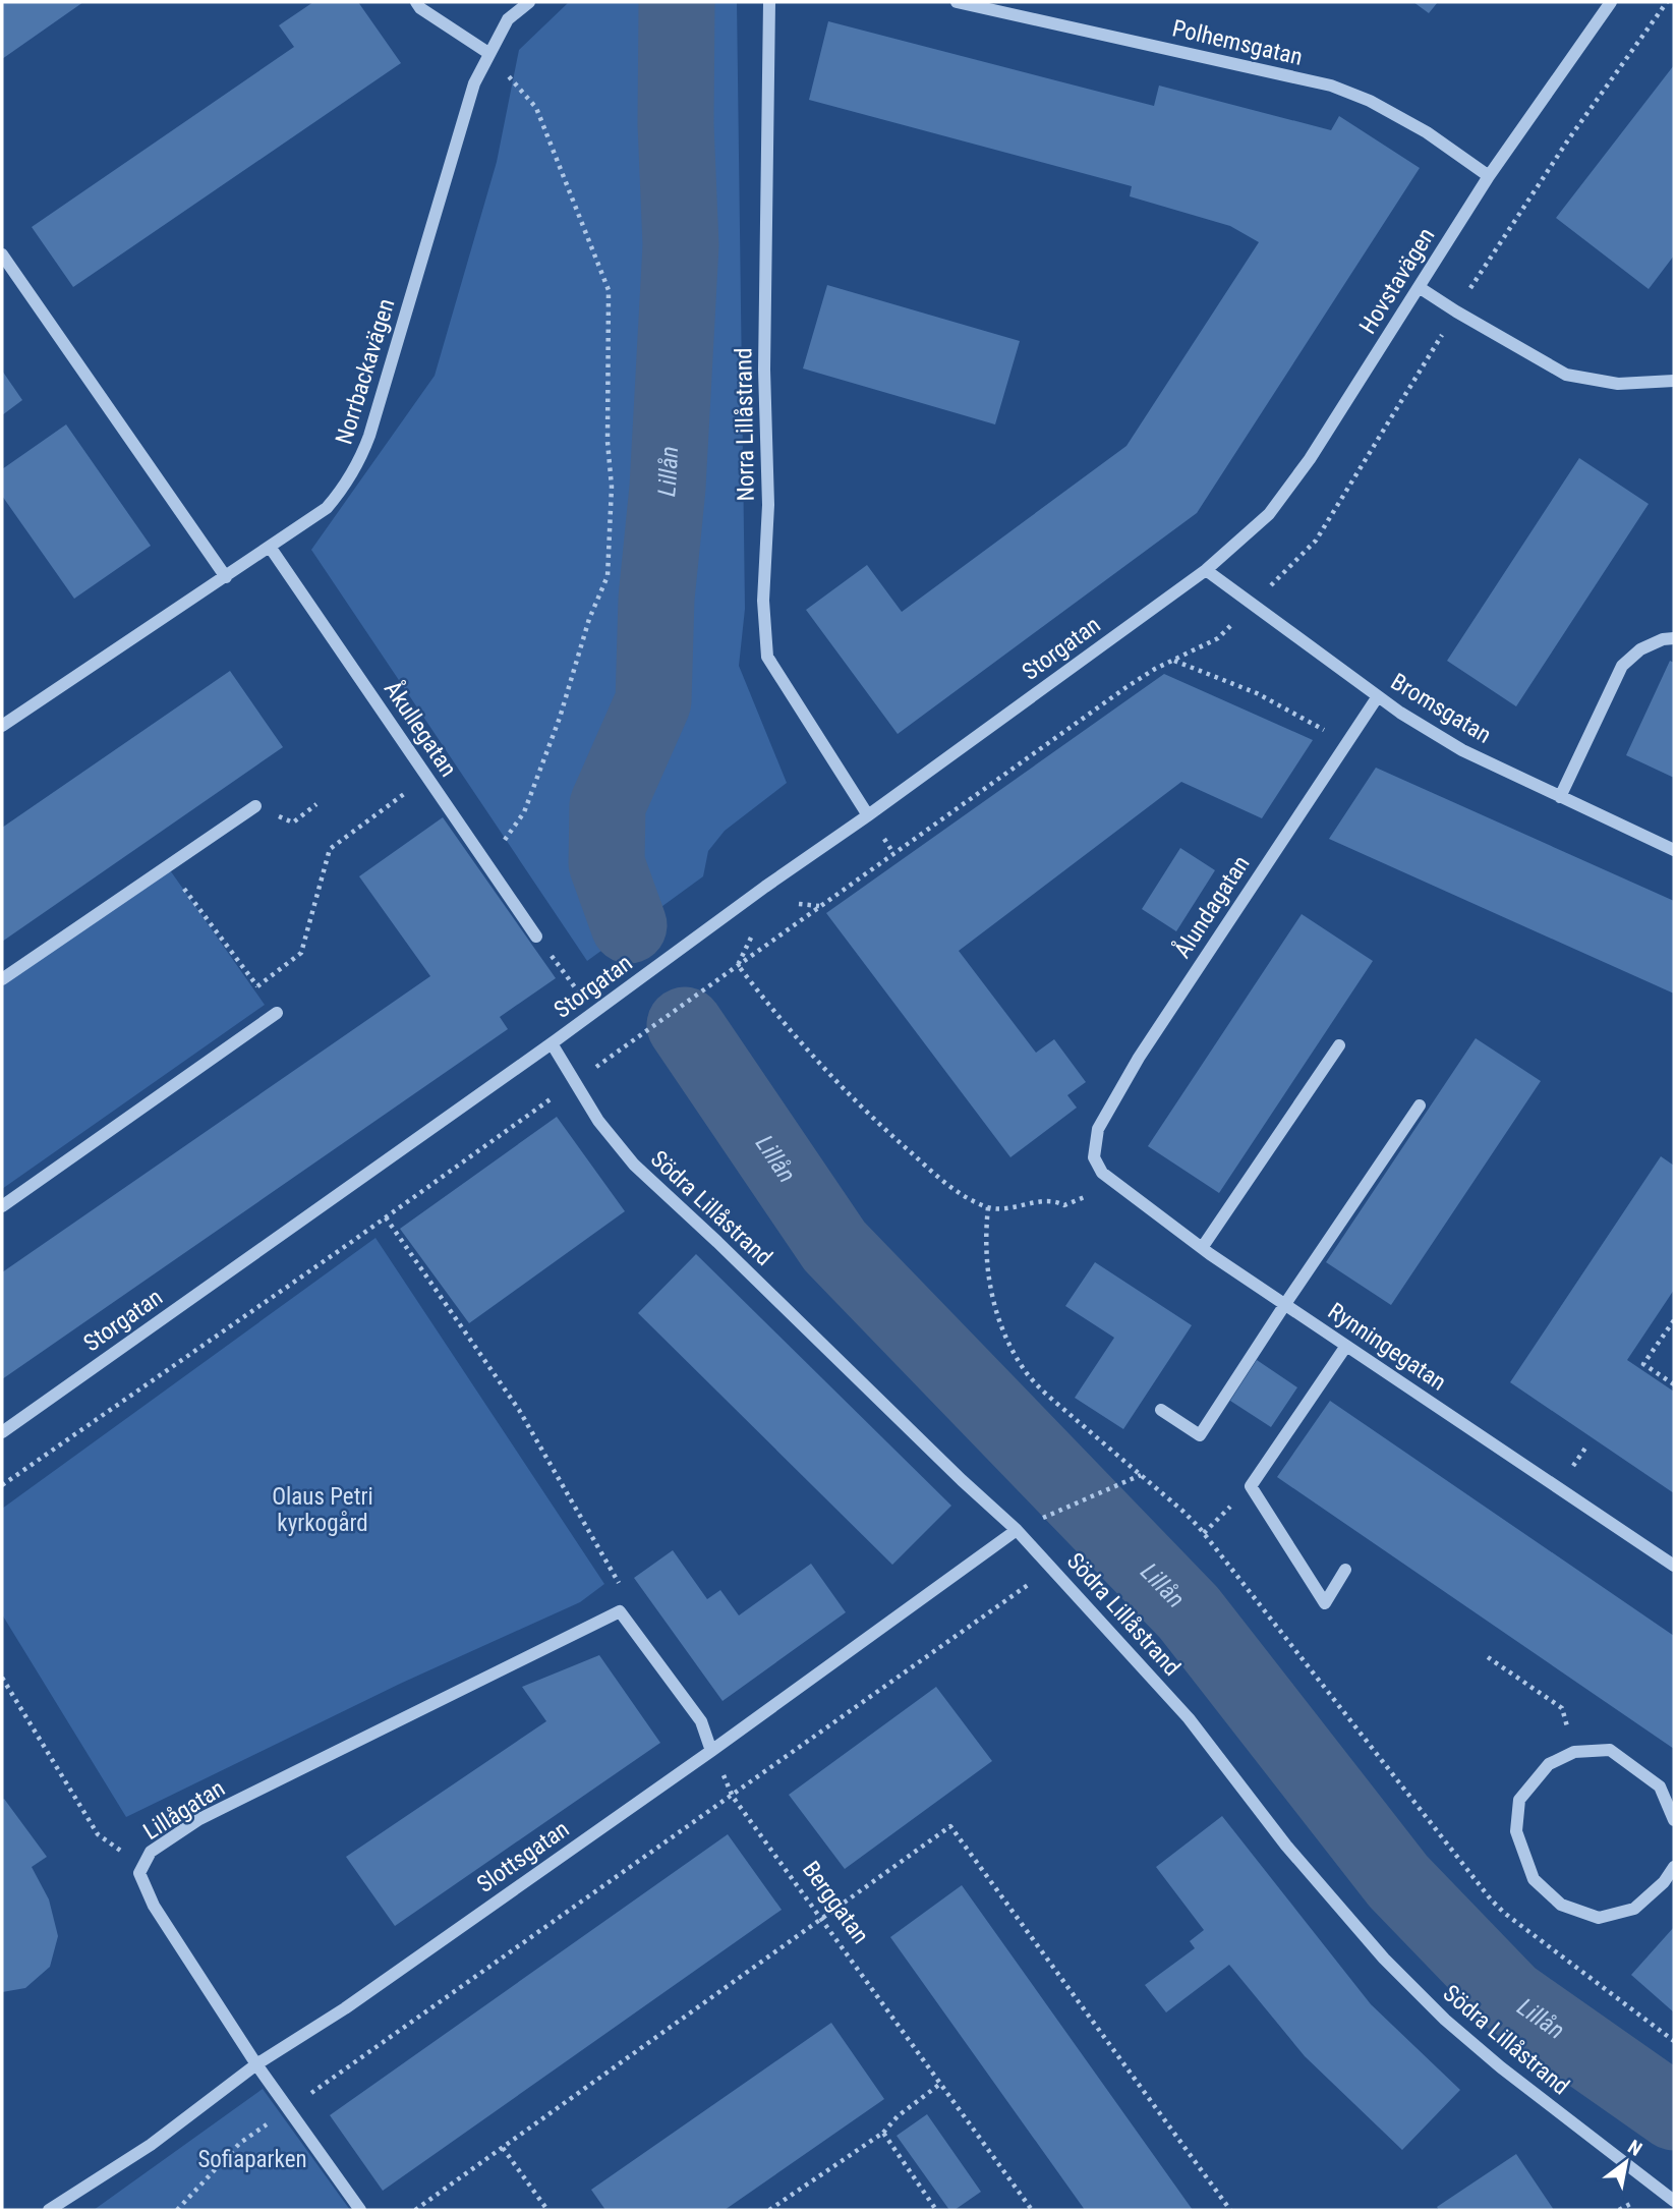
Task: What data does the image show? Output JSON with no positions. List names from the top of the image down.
{
  "streets": {
    "street": [
      "Polhemsgatan",
      "Hovstavägen",
      "Norrbackavägen",
      "Norra Lillåstrand",
      "Storgatan",
      "Bromsgatan",
      "Åkullegatan",
      "Ålundagatan",
      "Södra Lillåstrand",
      "Rynningegatan",
      "Lillågatan",
      "Slottsgatan"
    ],
    "path": ["Berggatan"]
  },
  "crossings": [
    ["Polhemsgatan", "Hovstavägen"],
    ["Hovstavägen", "Storgatan"],
    ["Hovstavägen", "Bromsgatan"],
    ["Norrbackavägen", "Åkullegatan"],
    ["Norra Lillåstrand", "Storgatan"],
    ["Storgatan", "Bromsgatan"],
    ["Storgatan", "Södra Lillåstrand"],
    ["Bromsgatan", "Ålundagatan"],
    ["Ålundagatan", "Rynningegatan"],
    ["Södra Lillåstrand", "Slottsgatan"],
    ["Lillågatan", "Slottsgatan"],
    ["Slottsgatan", "Berggatan"]
  ],
  "water": ["Lillån"],
  "parks": ["Olaus Petri kyrkogård", "Sofiaparken"],
  "north": "top right"
}
